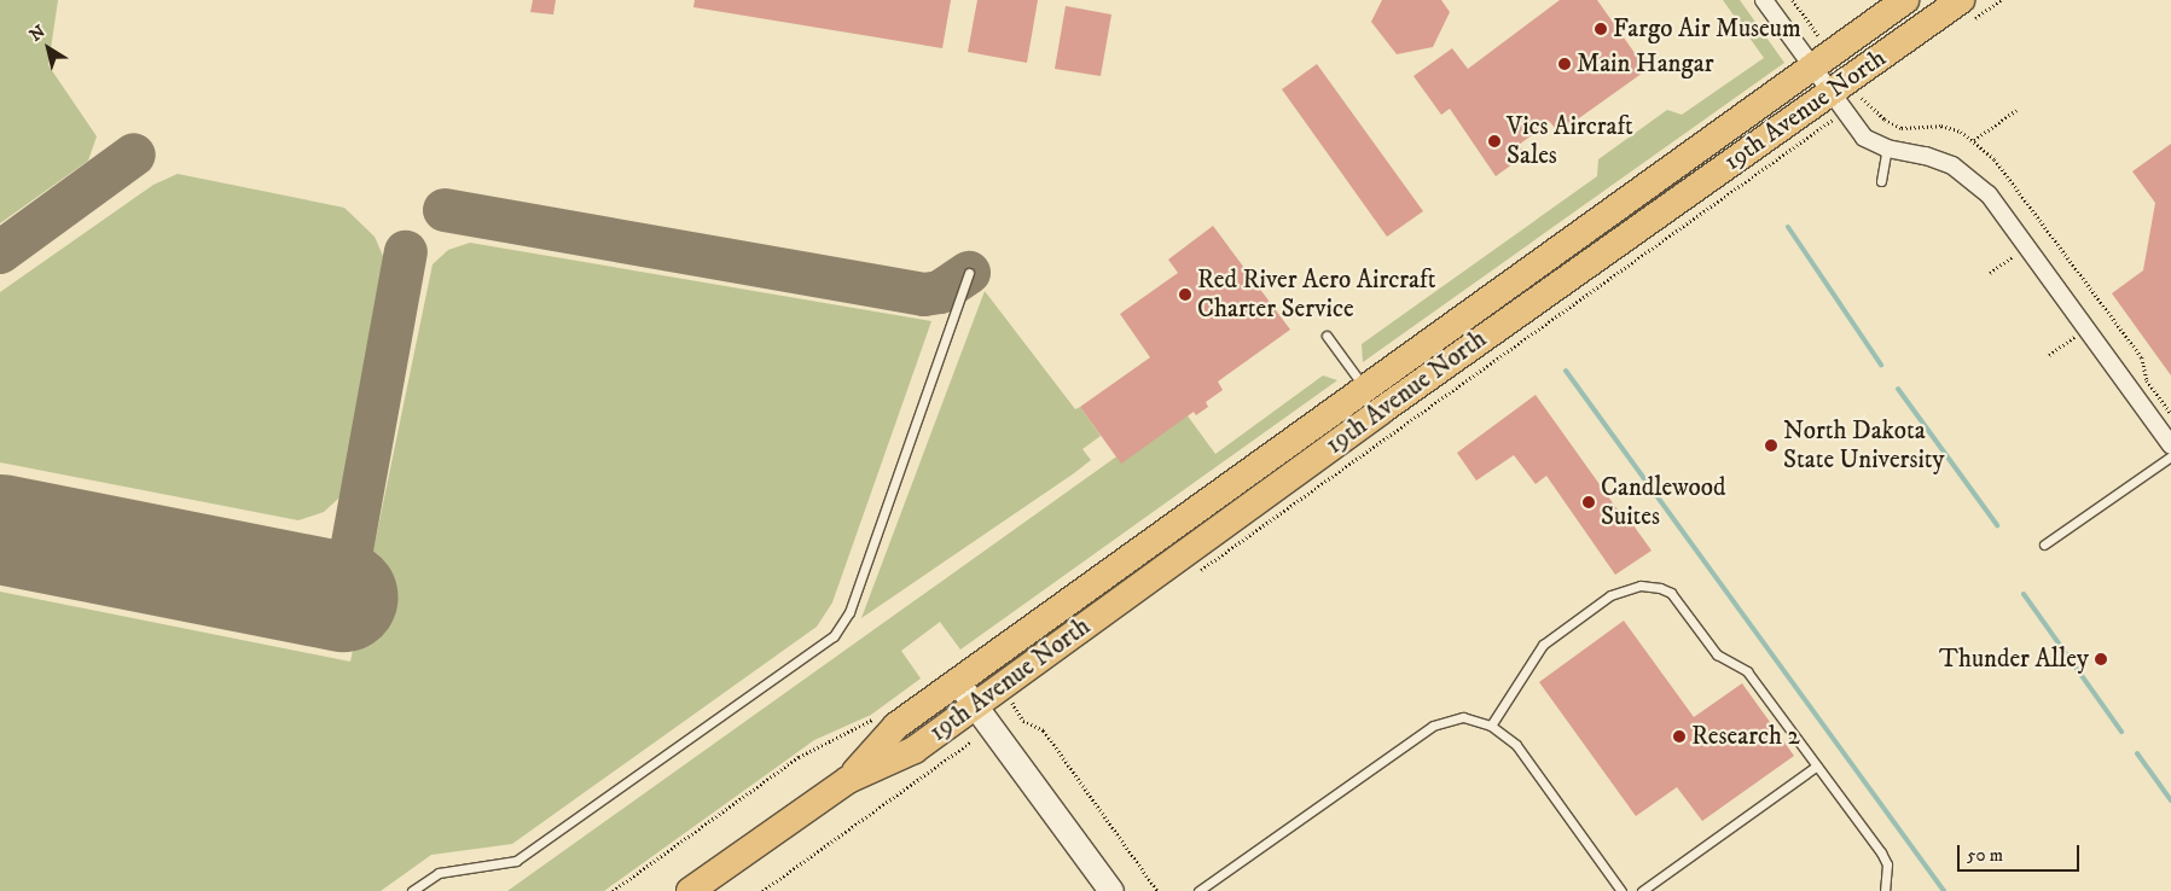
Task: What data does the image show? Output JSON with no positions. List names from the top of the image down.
{
  "streets": {
    "main road": ["19th Avenue North"]
  },
  "places": [
    "Fargo Air Museum",
    "Main Hangar",
    "Vics Aircraft Sales",
    "Red River Aero Aircraft Charter Service",
    "North Dakota State University",
    "Candlewood Suites",
    "Thunder Alley",
    "Research 2"
  ],
  "scale_bar": "50 m",
  "north": "top left"
}
